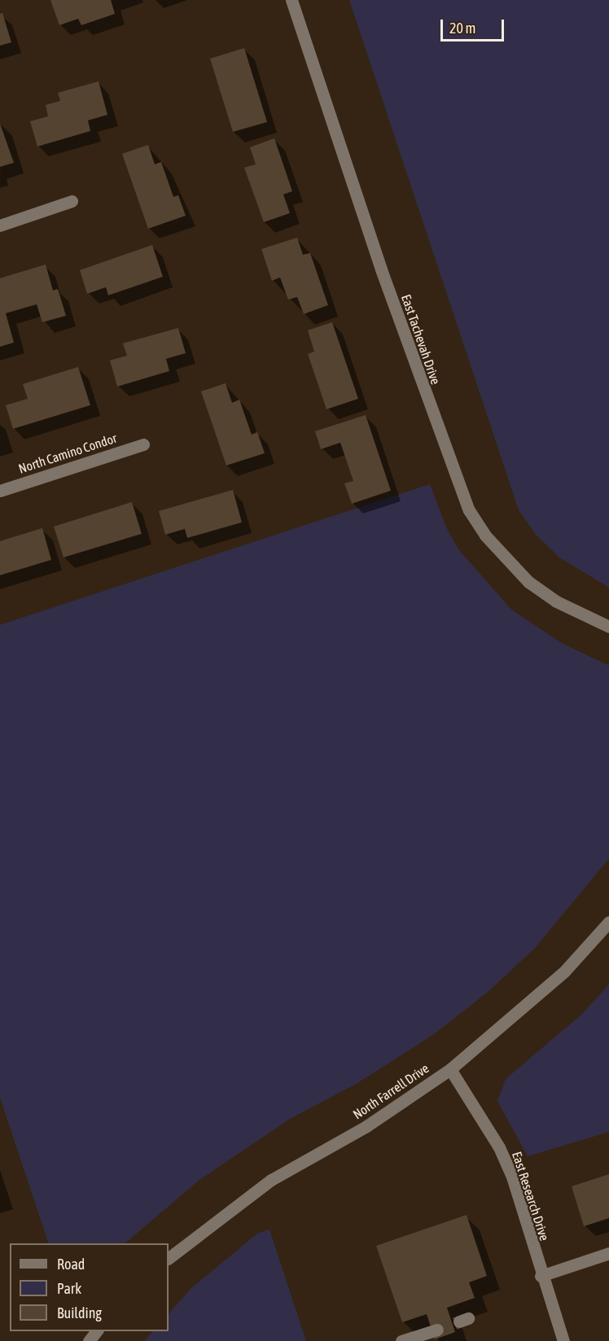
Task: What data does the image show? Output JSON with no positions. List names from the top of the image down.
{
  "streets": {
    "street": [
      "East Tachevah Drive",
      "North Camino Condor",
      "North Farrell Drive",
      "East Research Drive"
    ]
  },
  "crossings": [
    ["North Farrell Drive", "East Research Drive"]
  ],
  "legend": ["Road", "Park", "Building"],
  "scale_bar": "20 m"
}
